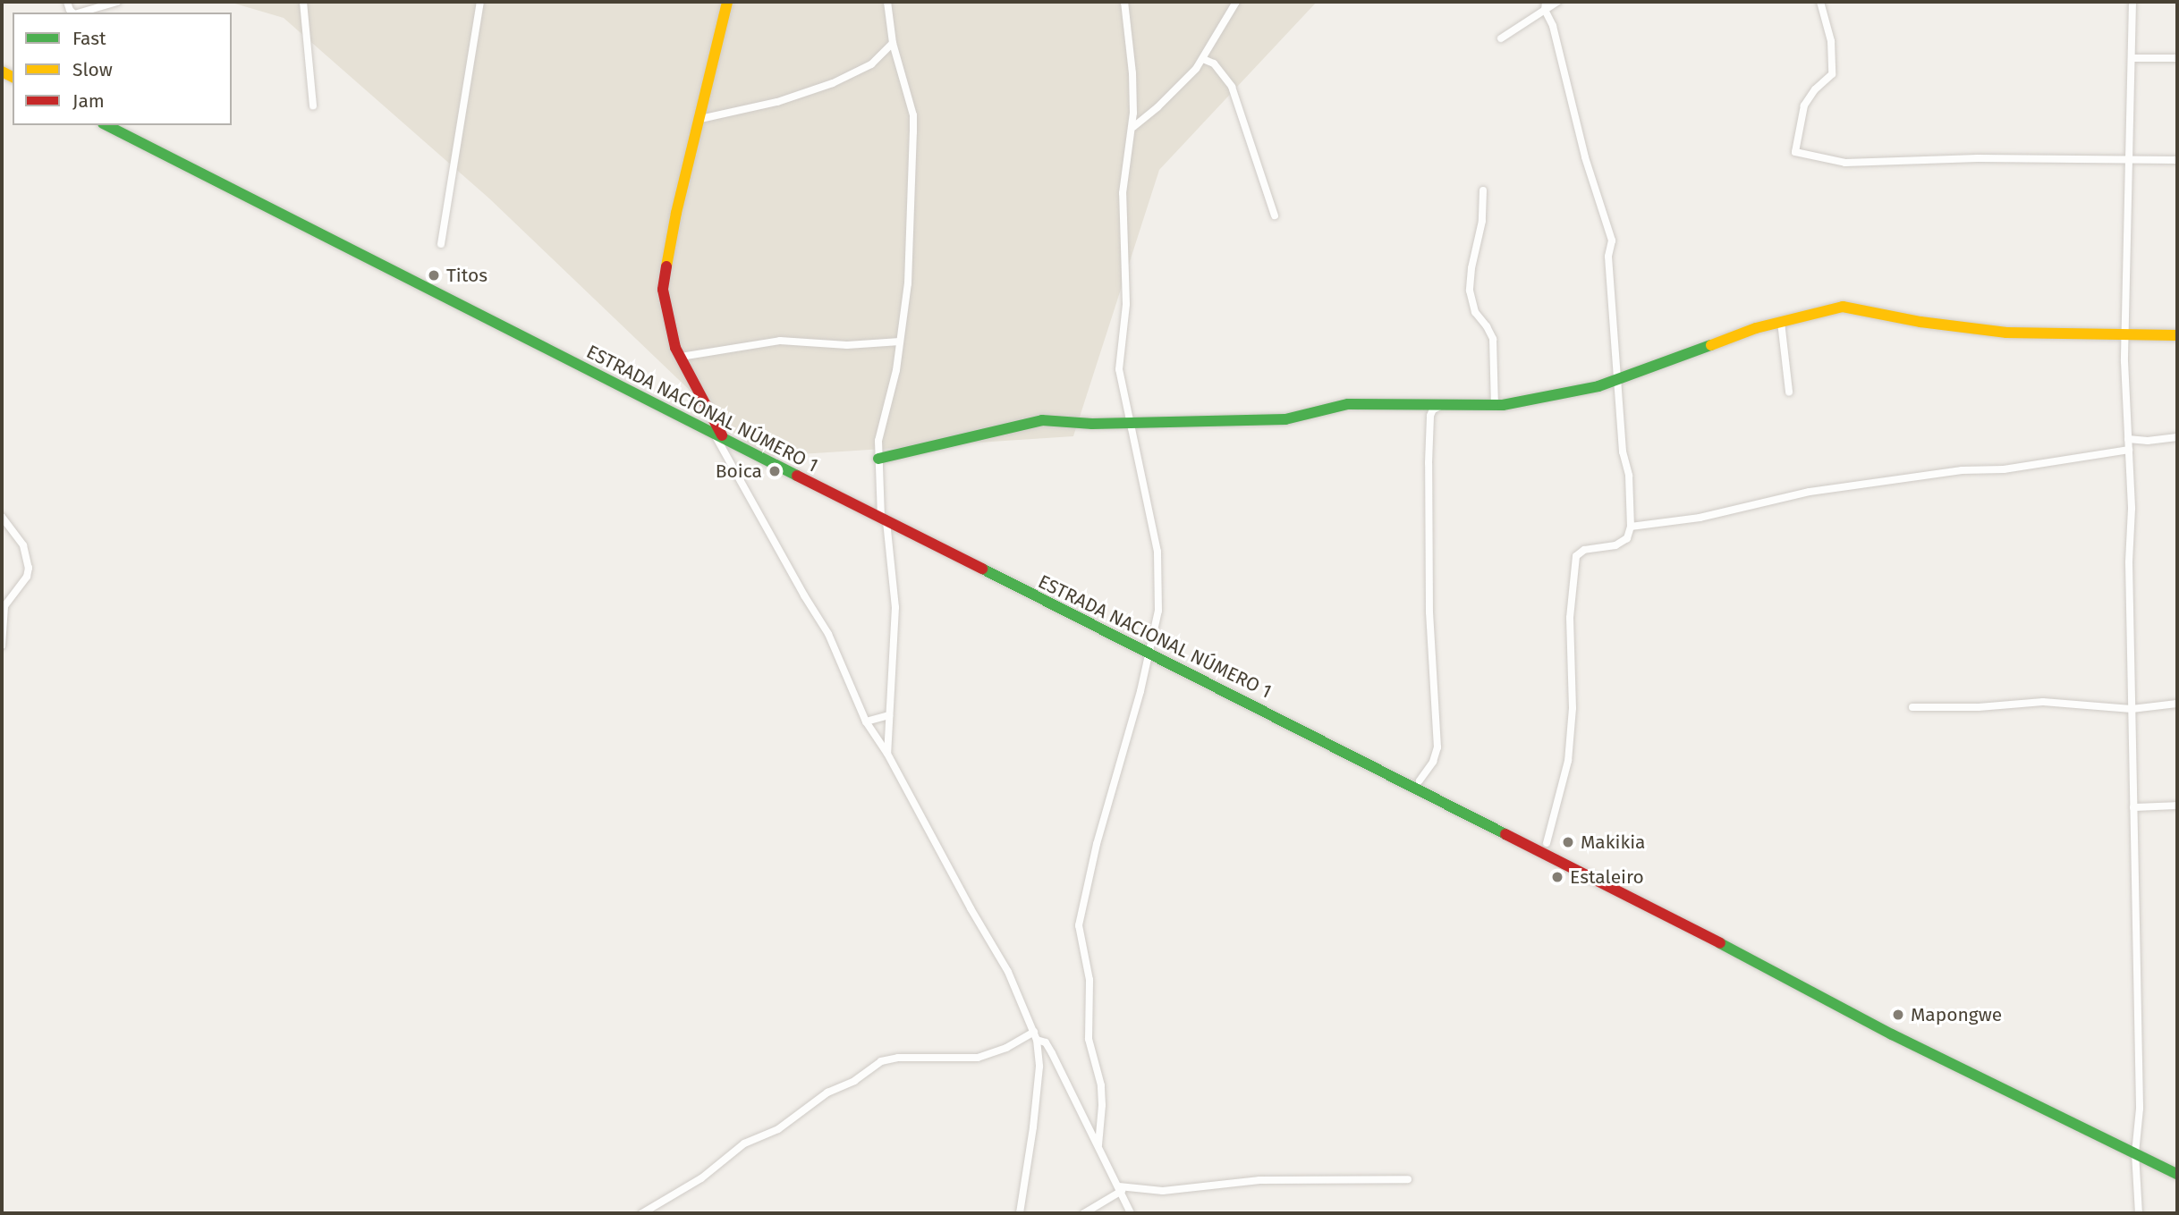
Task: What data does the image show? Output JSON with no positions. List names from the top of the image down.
{
  "streets": {
    "main road": ["ESTRADA NACIONAL NÚMERO 1"]
  },
  "places": [
    "Titos",
    "Boica",
    "Makikia",
    "Estaleiro",
    "Mapongwe"
  ],
  "legend": ["Fast", "Slow", "Jam"]
}
